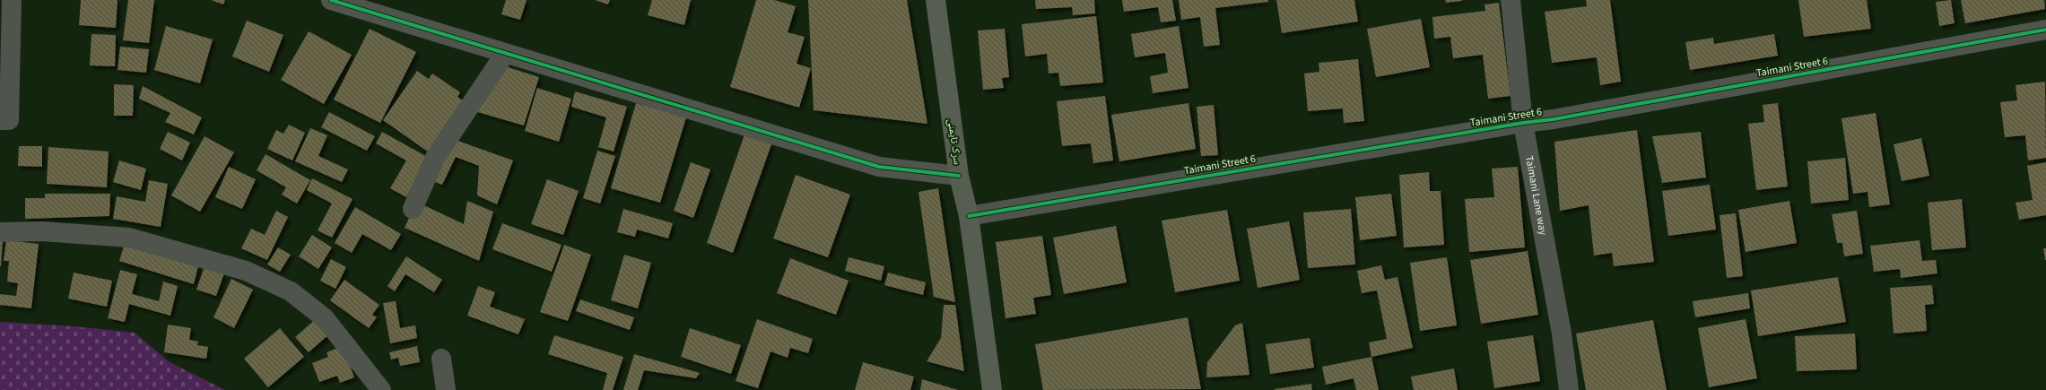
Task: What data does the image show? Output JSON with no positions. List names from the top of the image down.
{
  "streets": {
    "main road": ["سرک تایمنی"],
    "street": ["Taimani Street 6", "Taimani Lane way"]
  },
  "crossings": [
    ["Taimani Street 6", "سرک تایمنی"],
    ["Taimani Street 6", "Taimani Lane way"]
  ]
}
